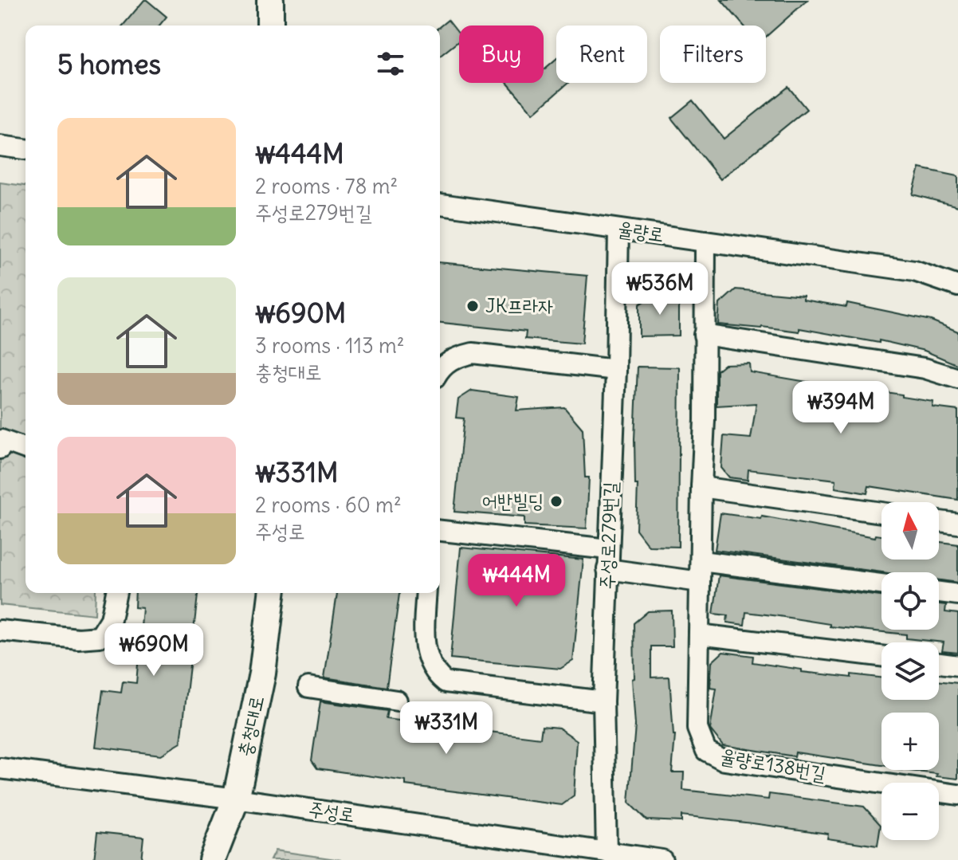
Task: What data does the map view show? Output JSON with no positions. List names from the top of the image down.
{
  "streets": {
    "main road": ["충청대로"],
    "street": [
      "율량로",
      "주성로279번길",
      "율량로138번길",
      "주성로"
    ]
  },
  "crossings": [
    ["율량로", "주성로279번길"],
    ["율량로", "율량로138번길"],
    ["주성로279번길", "주성로"],
    ["충청대로", "주성로"]
  ],
  "places": ["JK프라자", "어반빌딩"],
  "north": "top",
  "page": {
    "chip": ["Buy", "Rent", "Filters"],
    "heading": "5 homes",
    "list": [
      {
        "name": "₩444M",
        "note": "2 rooms · 78 m² · 주성로279번길"
      },
      {
        "name": "₩690M",
        "note": "3 rooms · 113 m² · 충청대로"
      },
      {
        "name": "₩331M",
        "note": "2 rooms · 60 m² · 주성로"
      }
    ],
    "price": [
      "₩536M",
      "₩394M",
      "₩444M",
      "₩690M",
      "₩331M"
    ],
    "map_buttons": ["+", "−"]
  }
}
